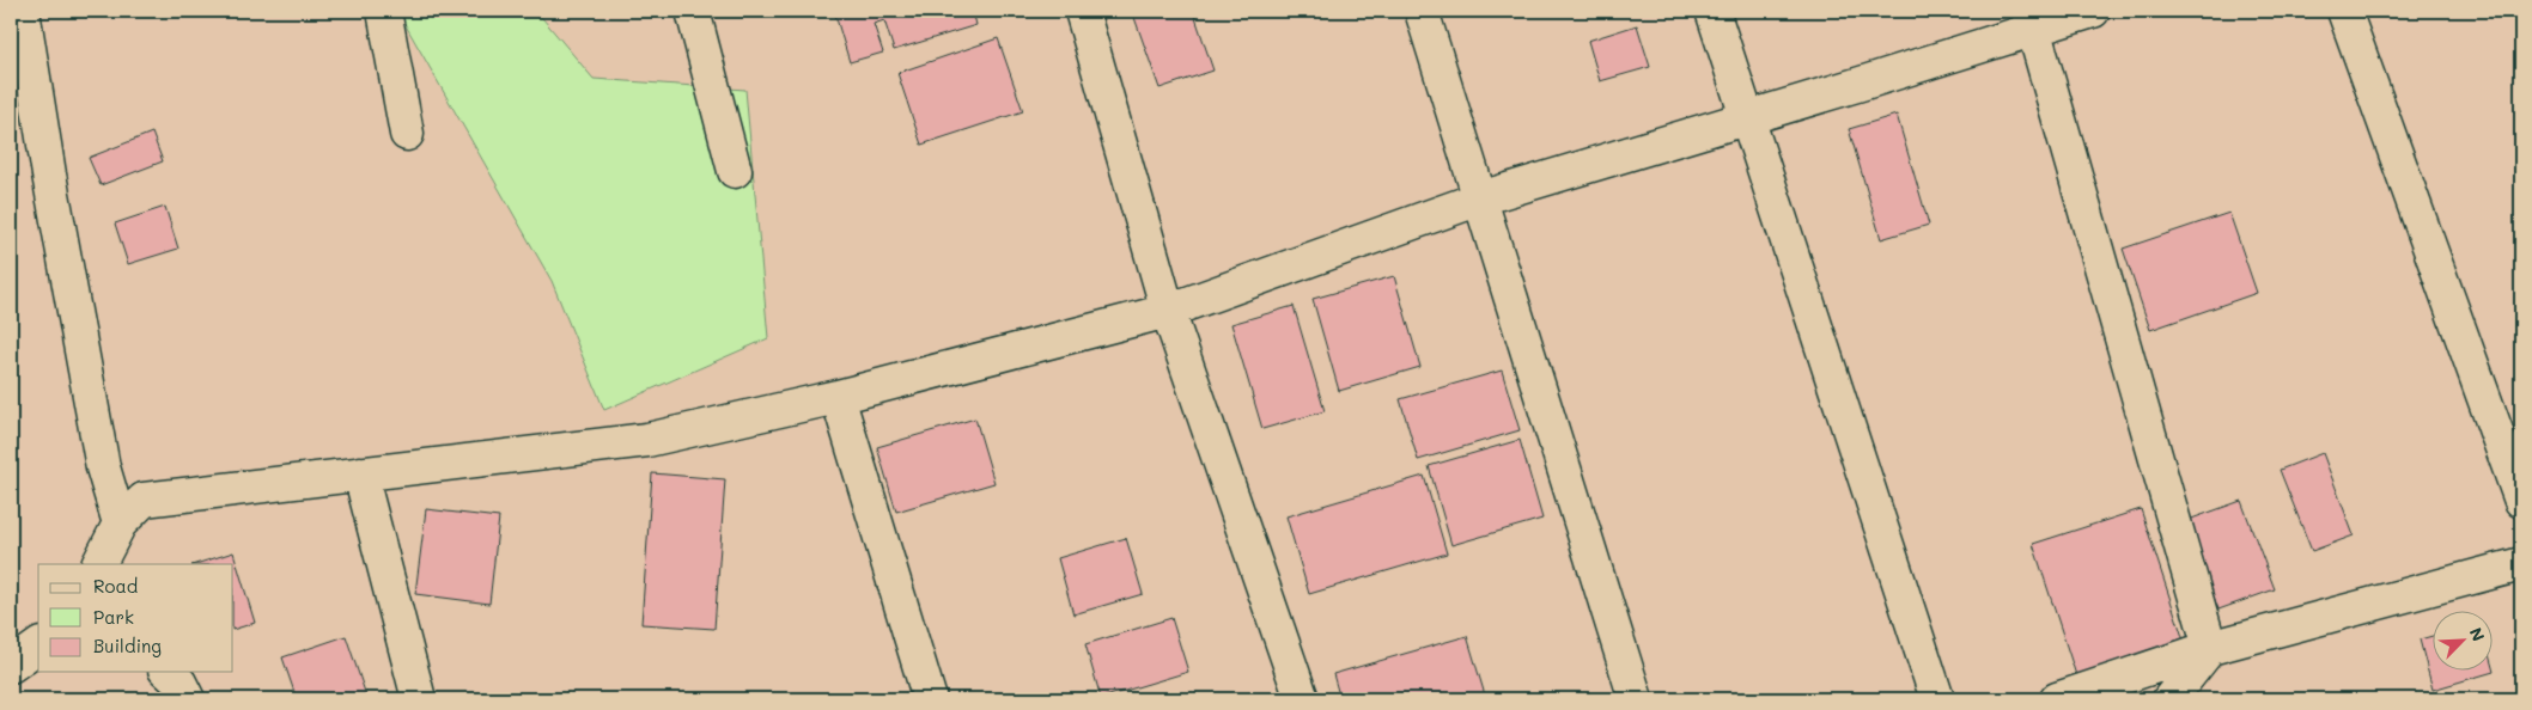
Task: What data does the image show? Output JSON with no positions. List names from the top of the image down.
{
  "legend": ["Road", "Park", "Building"],
  "north": "top right"
}
